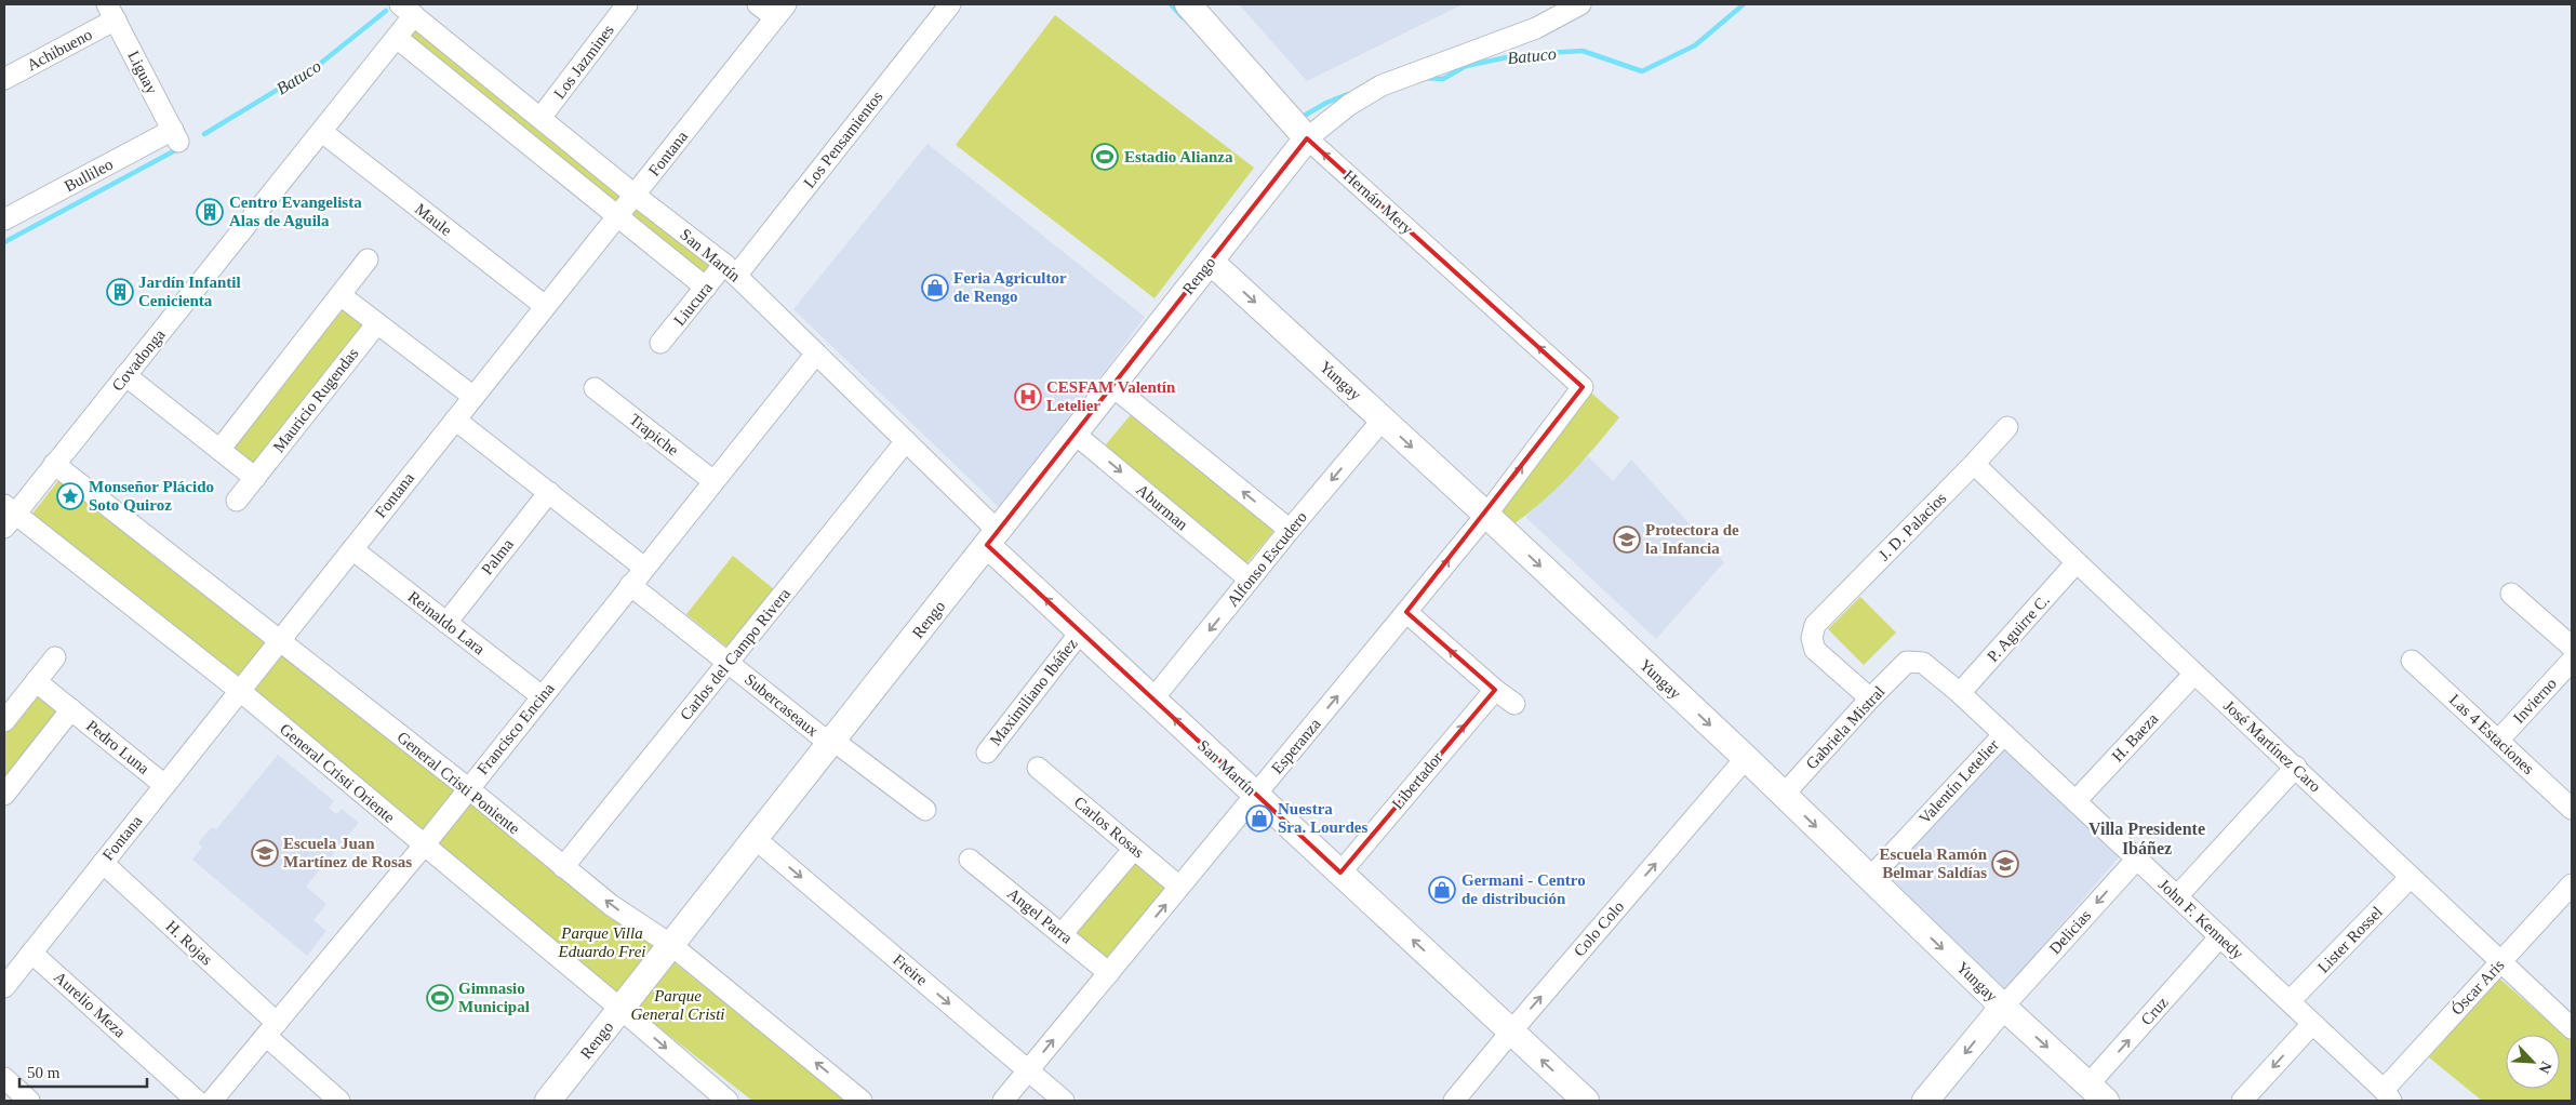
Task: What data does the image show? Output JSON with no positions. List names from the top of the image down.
{
  "streets": {
    "main road": [
      "Hernán Mery",
      "San Martín",
      "Rengo",
      "Yungay"
    ],
    "street": [
      "Achibueno",
      "Los Jazmines",
      "Liguay",
      "Los Pensamientos",
      "Fontana",
      "Bullileo",
      "Maule",
      "Liucura",
      "Covadonga",
      "Mauricio Rugendas",
      "Trapiche",
      "Aburman",
      "J. D. Palacios",
      "Palma",
      "Alfonso Escudero",
      "Reinaldo Lara",
      "P. Aguirre C.",
      "Carlos del Campo Rivera",
      "Maximiliano Ibáñez",
      "Invierno",
      "Subercaseaux",
      "Gabriela Mistral",
      "Francisco Encina",
      "Las 4 Estaciones",
      "H. Baeza",
      "Esperanza",
      "José Martínez Caro",
      "Pedro Luna",
      "General Cristi Oriente",
      "Libertador",
      "Valentín Letelier",
      "General Cristi Poniente",
      "Carlos Rosas",
      "Angel Parra",
      "John F. Kennedy",
      "Colo Colo",
      "Delicias",
      "Lister Rossel",
      "H. Rojas",
      "Freire",
      "Óscar Aris",
      "Aurelio Meza",
      "Cruz"
    ]
  },
  "crossings": [
    ["Achibueno", "Liguay"],
    ["Los Jazmines", "San Martín"],
    ["Liguay", "Bullileo"],
    ["Los Pensamientos", "San Martín"],
    ["Los Pensamientos", "Liucura"],
    ["Fontana", "Maule"],
    ["Fontana", "San Martín"],
    ["Fontana", "Reinaldo Lara"],
    ["Fontana", "Pedro Luna"],
    ["Fontana", "General Cristi Oriente"],
    ["Fontana", "General Cristi Poniente"],
    ["Fontana", "H. Rojas"],
    ["Fontana", "Aurelio Meza"],
    ["Hernán Mery", "Rengo"],
    ["Hernán Mery", "Esperanza"],
    ["Maule", "Covadonga"],
    ["San Martín", "Rengo"],
    ["San Martín", "Liucura"],
    ["San Martín", "Covadonga"],
    ["San Martín", "Alfonso Escudero"],
    ["San Martín", "Carlos del Campo Rivera"],
    ["San Martín", "Maximiliano Ibáñez"],
    ["San Martín", "Francisco Encina"],
    ["San Martín", "Esperanza"],
    ["San Martín", "Libertador"],
    ["San Martín", "Colo Colo"],
    ["Rengo", "Yungay"],
    ["Rengo", "Aburman"],
    ["Rengo", "Subercaseaux"],
    ["Rengo", "General Cristi Oriente"],
    ["Rengo", "General Cristi Poniente"],
    ["Rengo", "Freire"],
    ["Covadonga", "General Cristi Oriente"],
    ["Covadonga", "General Cristi Poniente"],
    ["Yungay", "Alfonso Escudero"],
    ["Yungay", "Gabriela Mistral"],
    ["Yungay", "Esperanza"],
    ["Yungay", "Valentín Letelier"],
    ["Yungay", "Colo Colo"],
    ["Yungay", "Delicias"],
    ["Yungay", "Cruz"],
    ["Trapiche", "Francisco Encina"],
    ["Aburman", "Alfonso Escudero"],
    ["J. D. Palacios", "Gabriela Mistral"],
    ["J. D. Palacios", "José Martínez Caro"],
    ["Palma", "Reinaldo Lara"],
    ["Reinaldo Lara", "Francisco Encina"],
    ["P. Aguirre C.", "José Martínez Caro"],
    ["P. Aguirre C.", "John F. Kennedy"],
    ["Carlos del Campo Rivera", "Subercaseaux"],
    ["Carlos del Campo Rivera", "General Cristi Poniente"],
    ["Invierno", "Las 4 Estaciones"],
    ["Subercaseaux", "Francisco Encina"],
    ["Gabriela Mistral", "John F. Kennedy"],
    ["Francisco Encina", "General Cristi Oriente"],
    ["Francisco Encina", "General Cristi Poniente"],
    ["Francisco Encina", "H. Rojas"],
    ["H. Baeza", "José Martínez Caro"],
    ["H. Baeza", "John F. Kennedy"],
    ["Esperanza", "Carlos Rosas"],
    ["Esperanza", "Angel Parra"],
    ["Esperanza", "Freire"],
    ["José Martínez Caro", "Lister Rossel"],
    ["José Martínez Caro", "Óscar Aris"],
    ["Valentín Letelier", "John F. Kennedy"],
    ["John F. Kennedy", "Delicias"],
    ["John F. Kennedy", "Lister Rossel"],
    ["John F. Kennedy", "Óscar Aris"],
    ["John F. Kennedy", "Cruz"]
  ],
  "one_way": [
    "Hernán Mery",
    "Yungay",
    "Alfonso Escudero",
    "Esperanza",
    "Libertador",
    "General Cristi Poniente",
    "Colo Colo",
    "Delicias",
    "Freire"
  ],
  "districts": ["Villa Presidente Ibáñez"],
  "water": ["Batuco"],
  "parks": ["Parque Villa Eduardo Frei", "Parque General Cristi"],
  "places": {
    "sports": ["Estadio Alianza", "Gimnasio Municipal"],
    "building": ["Centro Evangelista Alas de Aguila", "Jardín Infantil Cenicienta"],
    "shop": ["Feria Agricultor de Rengo", "Nuestra Sra. Lourdes", "Germani - Centro de distribución"],
    "hospital": ["CESFAM Valentín Letelier"],
    "place": ["Monseñor Plácido Soto Quiroz"],
    "school or university": ["Protectora de la Infancia", "Escuela Juan Martínez de Rosas", "Escuela Ramón Belmar Saldías"]
  },
  "scale_bar": "50 m",
  "north": "bottom right"
}
